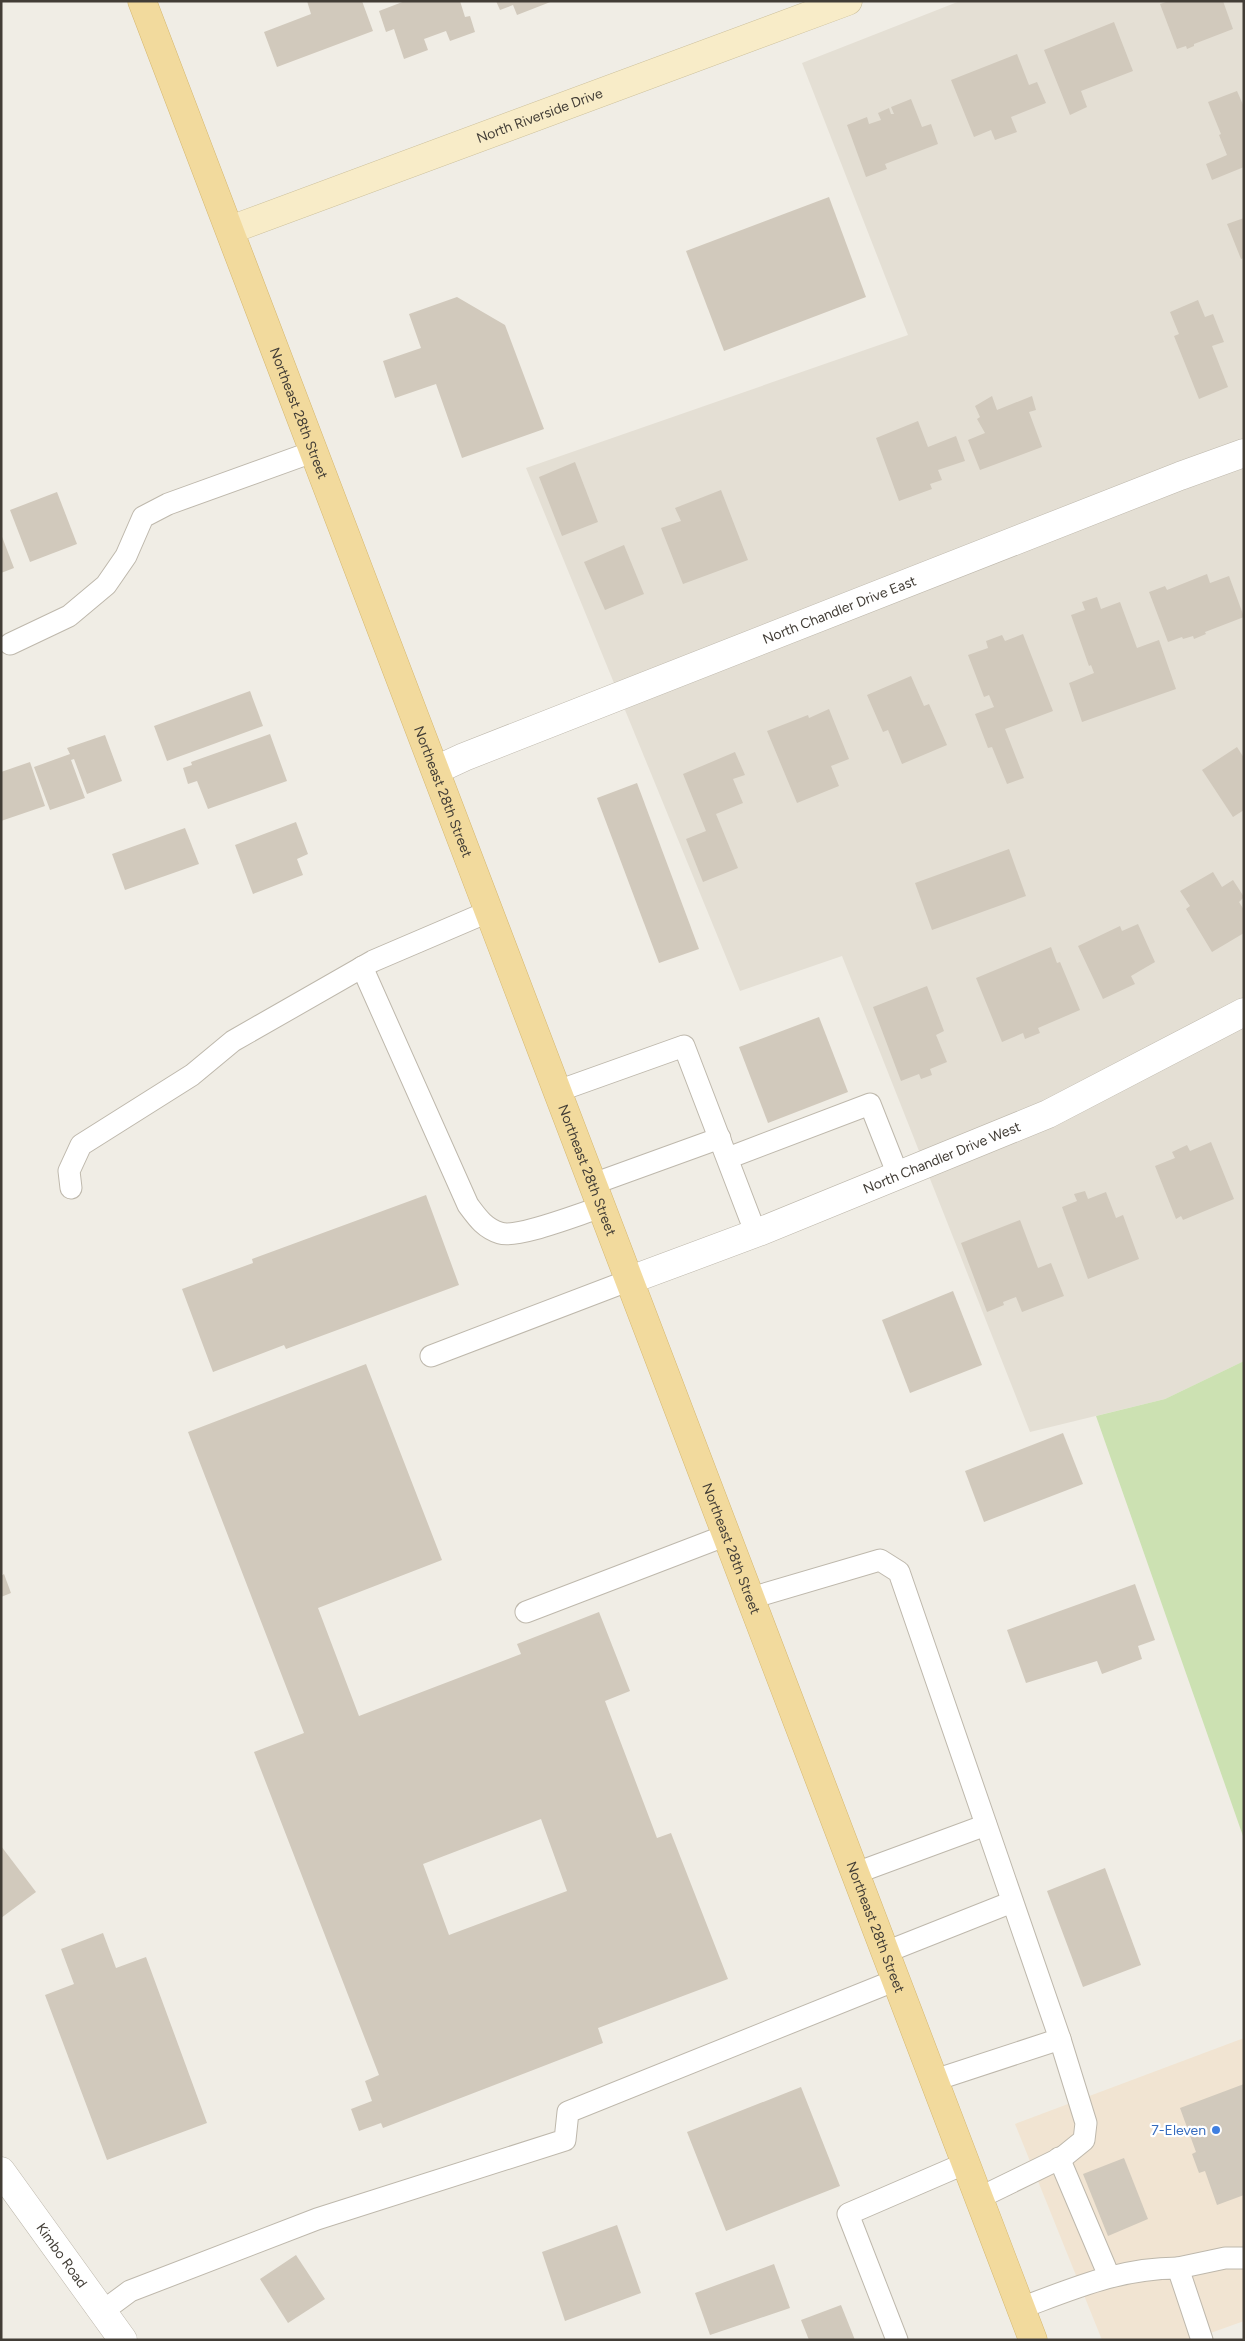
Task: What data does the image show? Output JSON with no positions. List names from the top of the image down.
{
  "streets": {
    "main road": ["North Riverside Drive", "Northeast 28th Street"],
    "street": ["North Chandler Drive East", "North Chandler Drive West", "Kimbo Road"]
  },
  "crossings": [
    ["North Riverside Drive", "Northeast 28th Street"],
    ["Northeast 28th Street", "North Chandler Drive East"],
    ["Northeast 28th Street", "North Chandler Drive West"]
  ],
  "places": ["7-Eleven"]
}
